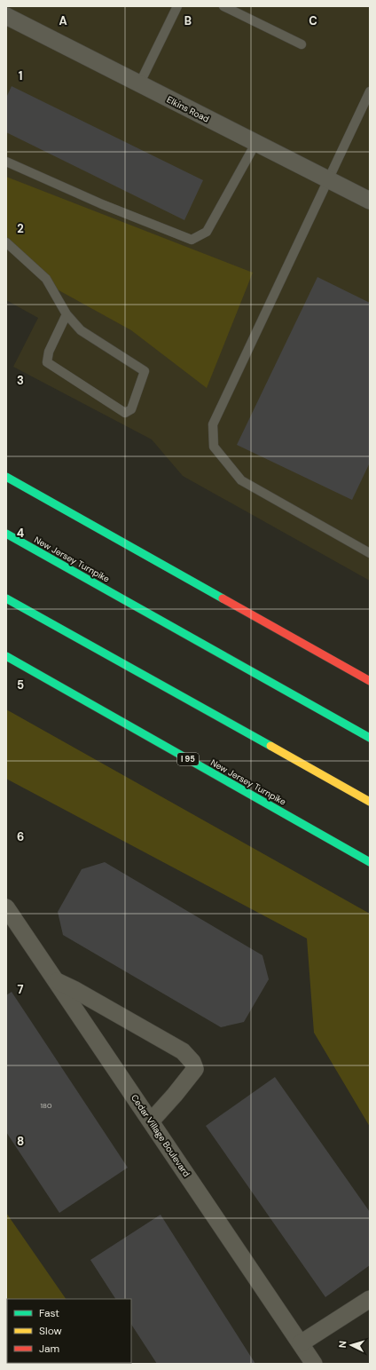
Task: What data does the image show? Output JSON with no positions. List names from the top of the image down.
{
  "streets": {
    "highway": ["New Jersey Turnpike", "I 95"],
    "street": ["Elkins Road", "Cedar Village Boulevard"]
  },
  "house_numbers": ["180"],
  "legend": ["Fast", "Slow", "Jam"],
  "north": "left",
  "grid": {
    "columns": ["A", "B", "C"],
    "rows": [
      "1",
      "2",
      "3",
      "4",
      "5",
      "6",
      "7",
      "8"
    ]
  }
}
